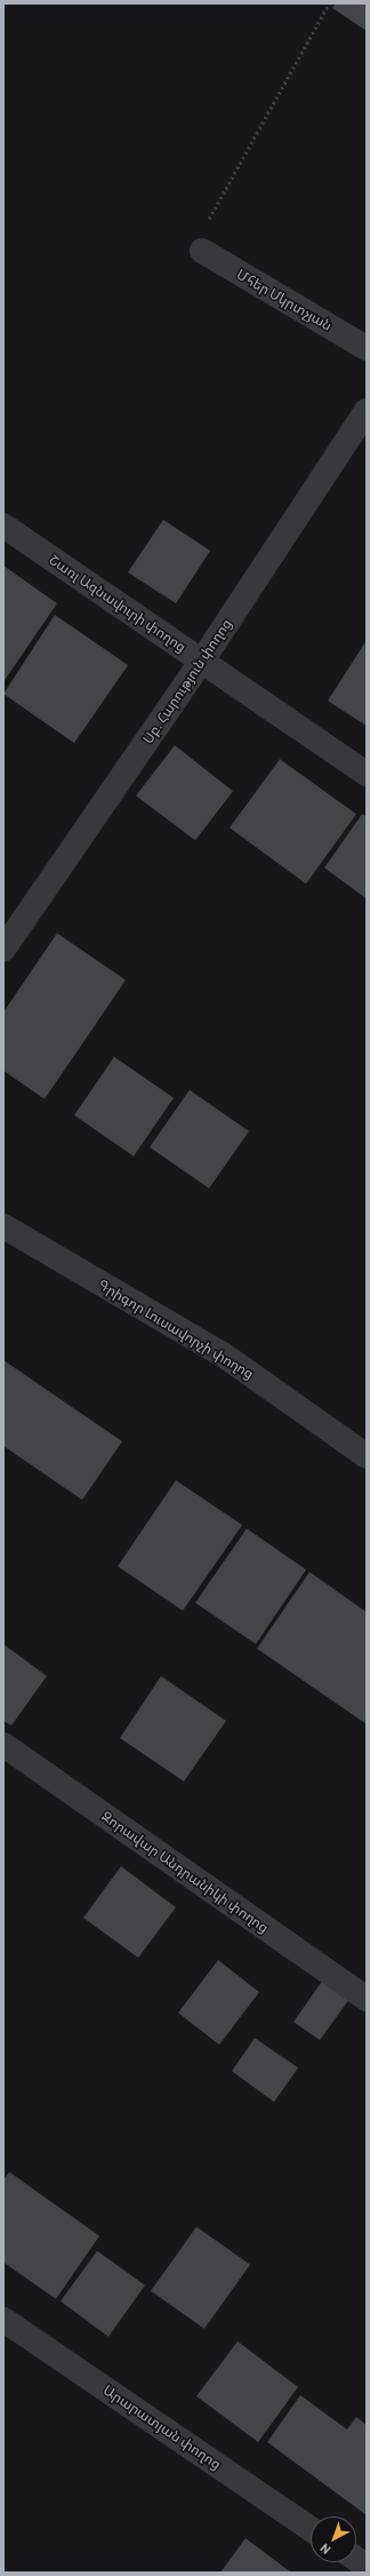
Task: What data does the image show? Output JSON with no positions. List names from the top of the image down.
{
  "streets": {
    "street": [
      "Մհեր Մկրտչյան",
      "Շառլ Ազնավուրի փողոց",
      "Սբ. Հարություն փողոց",
      "Գրիգոր Լուսավորչի փողոց",
      "Զորավար Անդրանիկի փողոց",
      "Արարատյան փողոց"
    ]
  },
  "crossings": [
    ["Շառլ Ազնավուրի փողոց", "Սբ. Հարություն փողոց"]
  ],
  "north": "bottom left"
}
